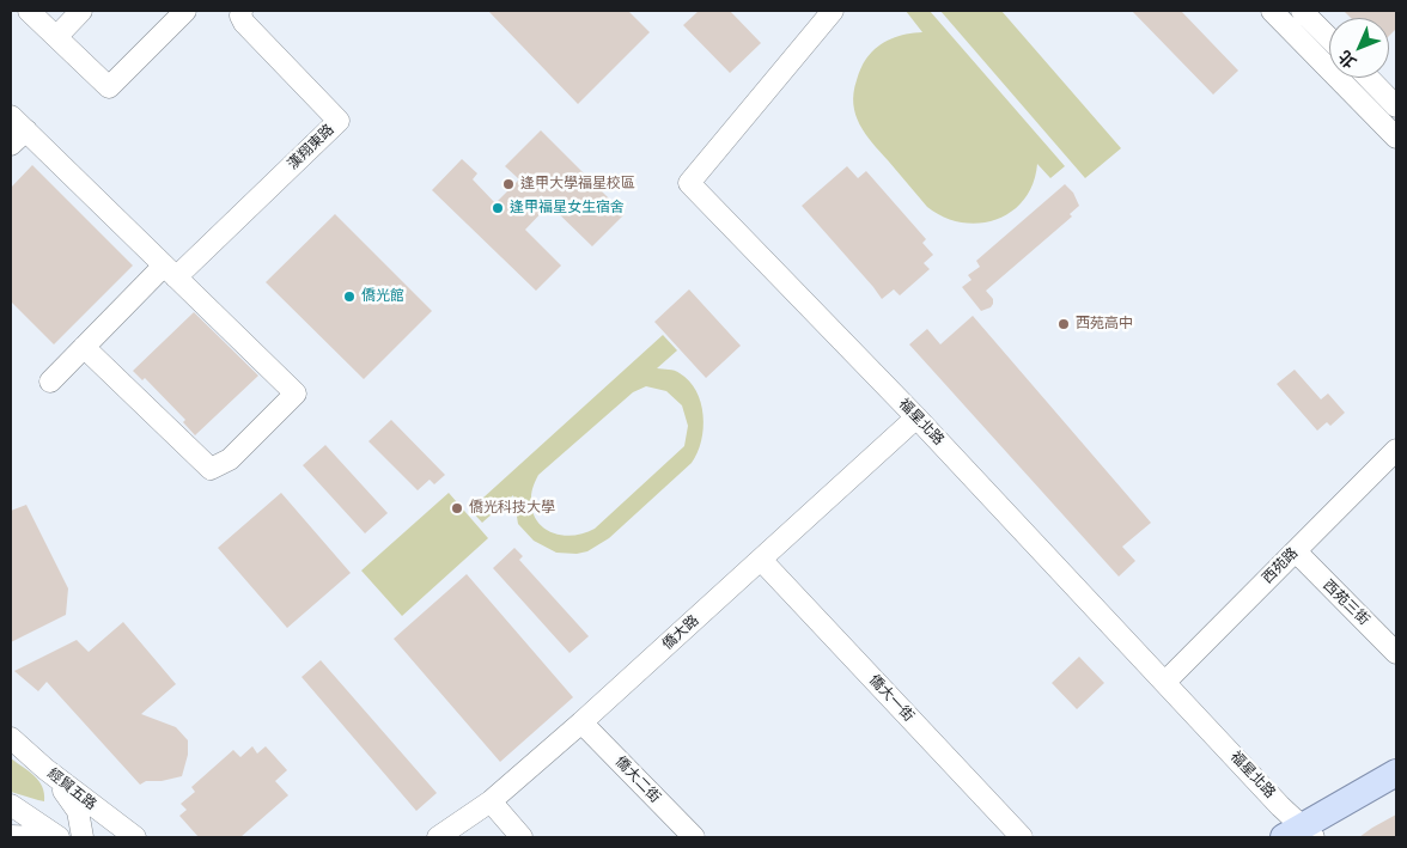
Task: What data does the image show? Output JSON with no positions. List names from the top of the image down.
{
  "streets": {
    "street": [
      "漢翔東路",
      "福星北路",
      "西苑路",
      "西苑三街",
      "僑大路",
      "僑大一街",
      "僑大二街",
      "經貿五路"
    ]
  },
  "crossings": [
    ["福星北路", "西苑路"],
    ["福星北路", "僑大路"],
    ["西苑路", "西苑三街"],
    ["僑大路", "僑大一街"],
    ["僑大路", "僑大二街"]
  ],
  "places": [
    "逢甲大學福星校區",
    "逢甲福星女生宿舍",
    "僑光館",
    "西苑高中",
    "僑光科技大學"
  ],
  "north": "bottom left"
}
